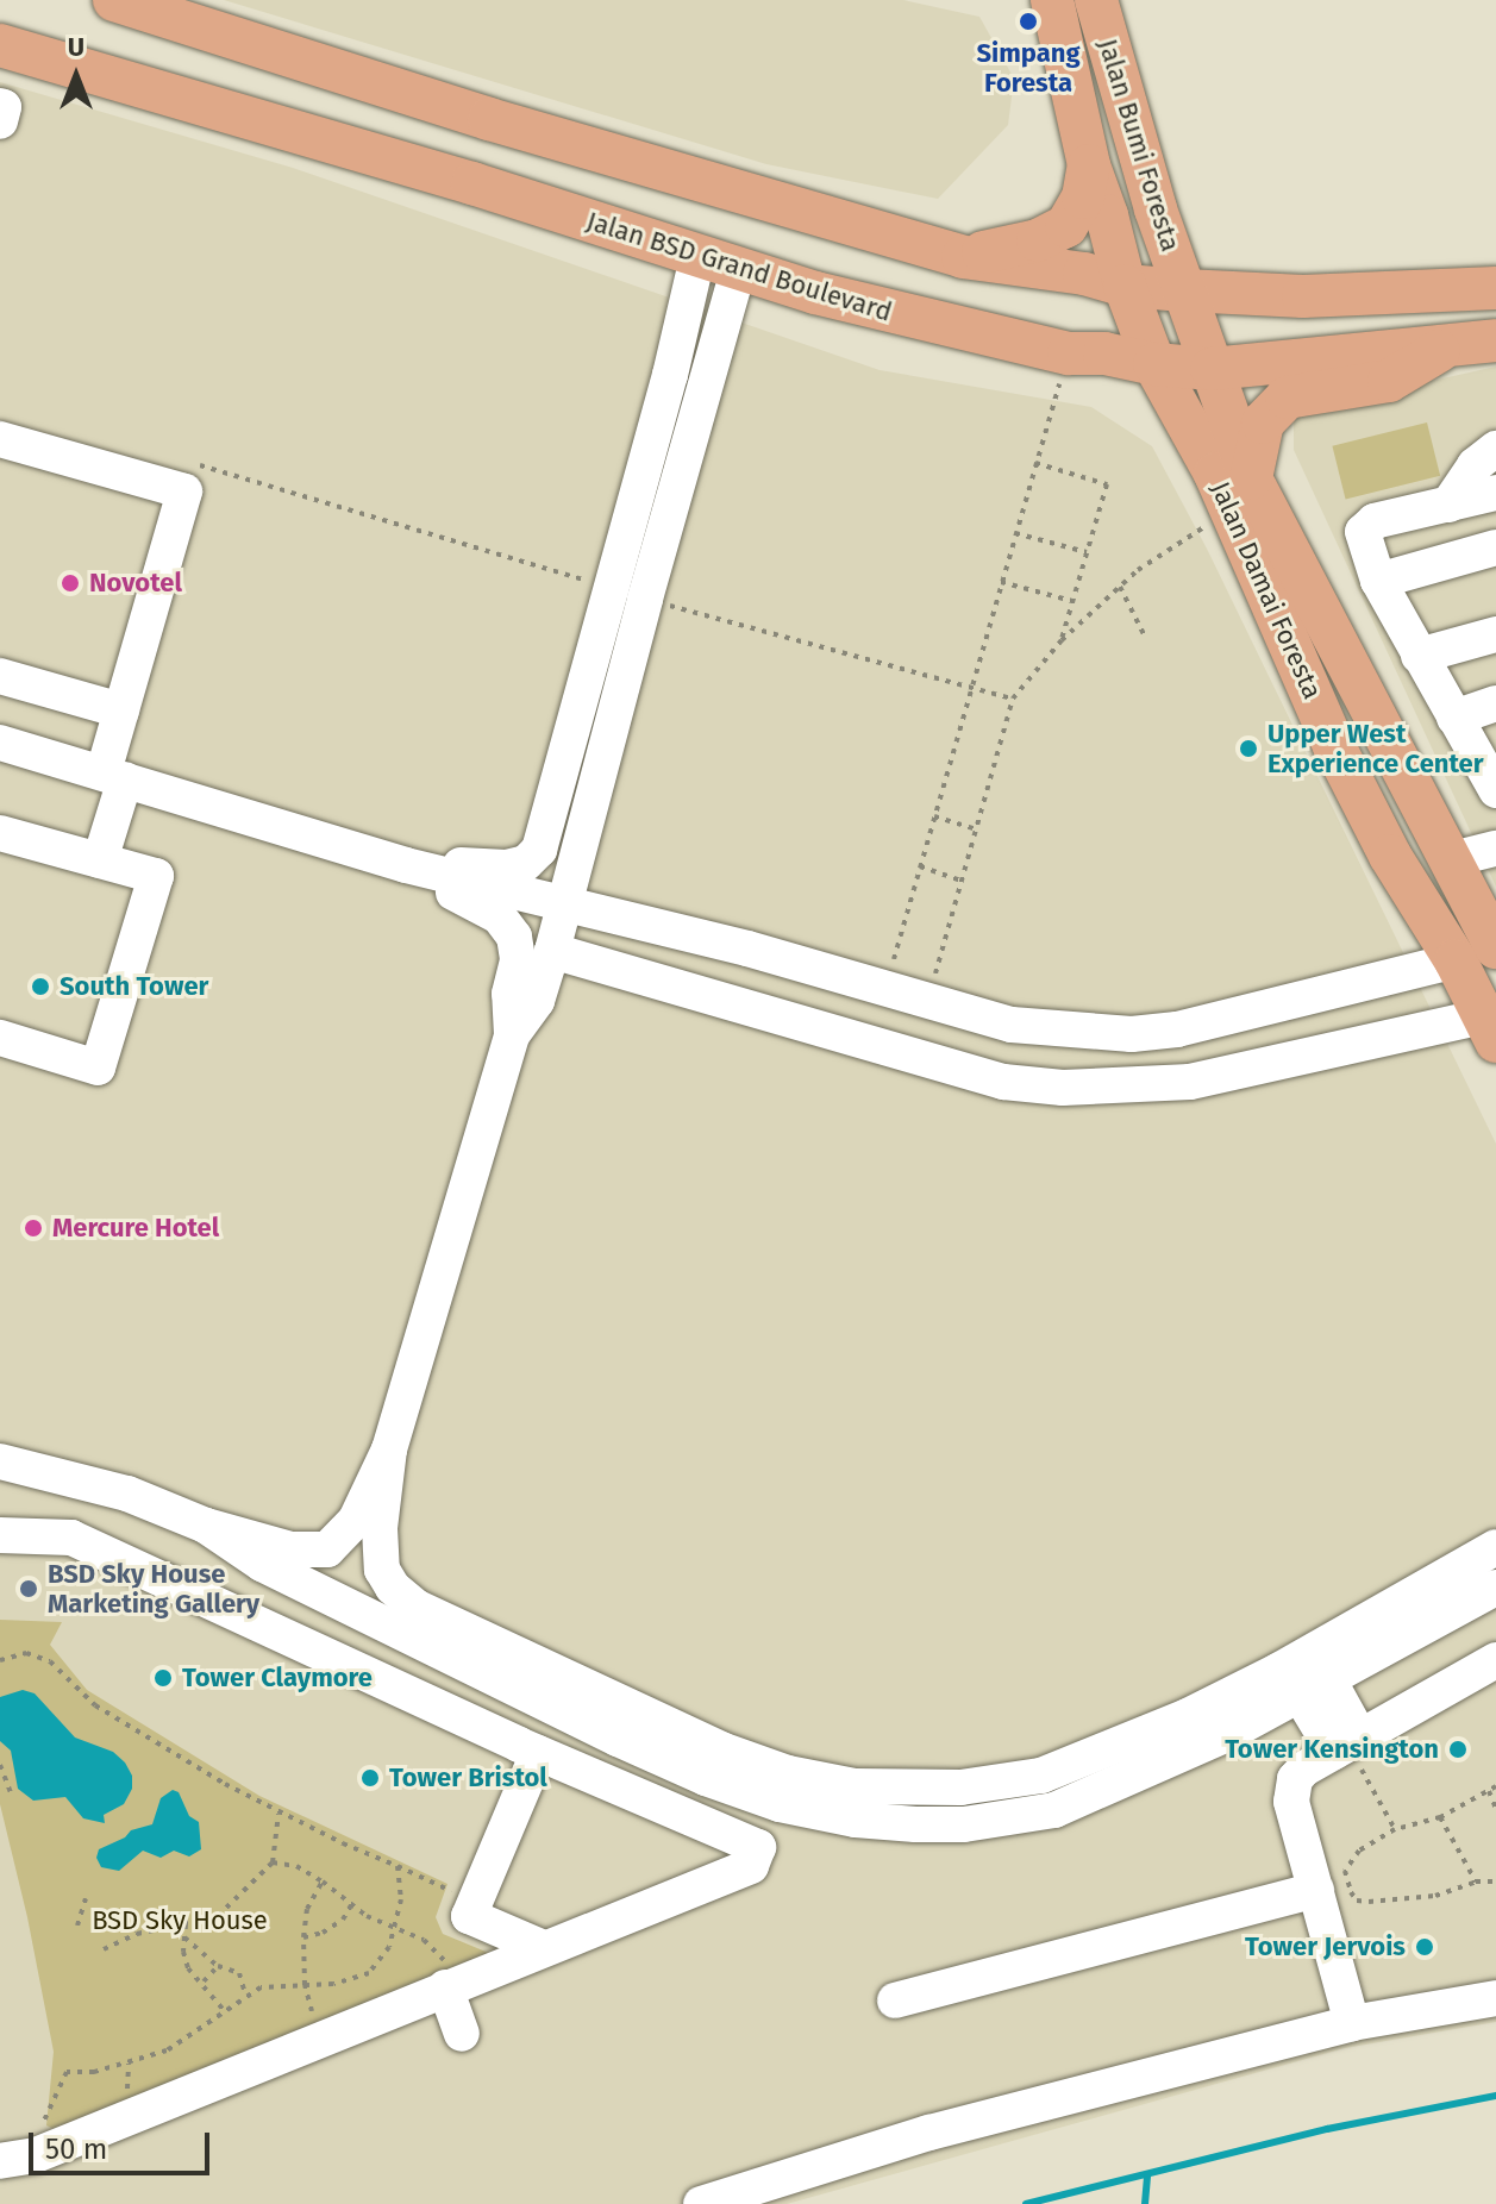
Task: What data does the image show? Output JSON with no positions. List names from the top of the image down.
{
  "streets": {
    "main road": ["Jalan Bumi Foresta", "Jalan BSD Grand Boulevard", "Jalan Damai Foresta"]
  },
  "crossings": [
    ["Jalan Bumi Foresta", "Jalan Damai Foresta"],
    ["Jalan BSD Grand Boulevard", "Jalan Damai Foresta"]
  ],
  "parks": ["BSD Sky House"],
  "places": [
    "Simpang Foresta",
    "Novotel",
    "Upper West Experience Center",
    "South Tower",
    "Mercure Hotel",
    "BSD Sky House Marketing Gallery",
    "Tower Claymore",
    "Tower Kensington",
    "Tower Bristol",
    "Tower Jervois"
  ],
  "scale_bar": "50 m",
  "north": "top"
}
